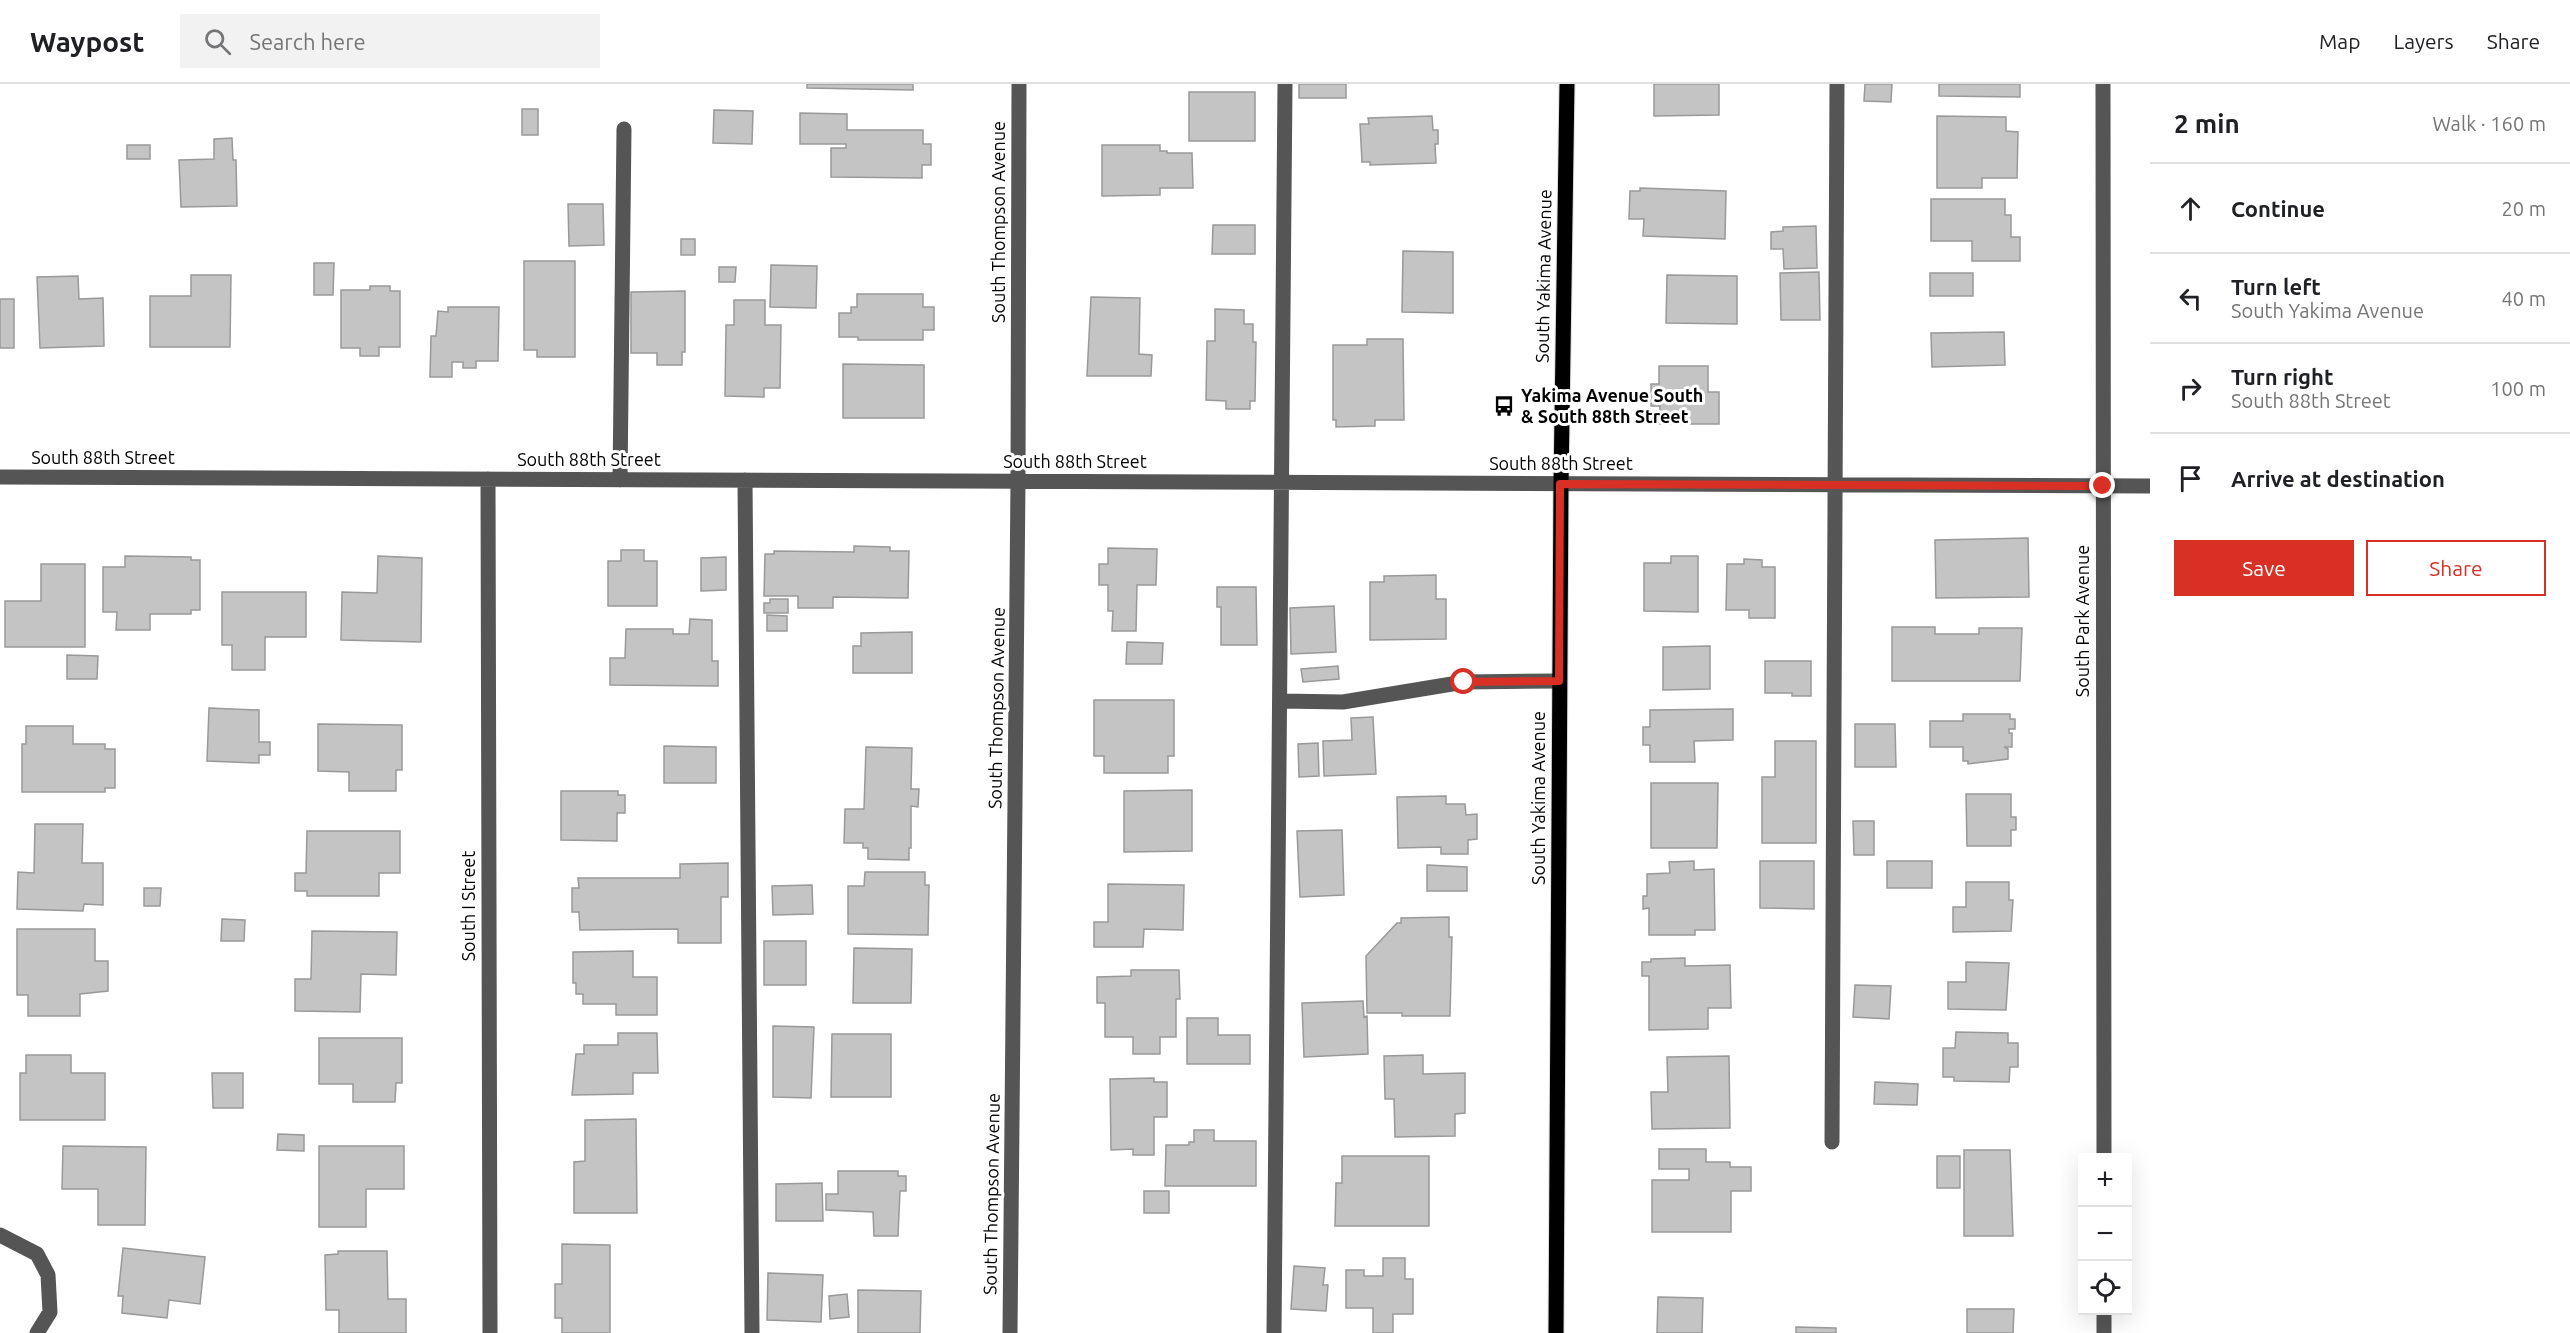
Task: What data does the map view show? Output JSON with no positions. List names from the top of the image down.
{
  "streets": {
    "main road": ["South Yakima Avenue"],
    "street": [
      "South Thompson Avenue",
      "South 88th Street",
      "South Park Avenue",
      "South I Street"
    ]
  },
  "crossings": [
    ["South Thompson Avenue", "South 88th Street"],
    ["South Yakima Avenue", "South 88th Street"],
    ["South 88th Street", "South Park Avenue"],
    ["South 88th Street", "South I Street"]
  ],
  "places": {
    "bus stop": ["Yakima Avenue South & South 88th Street"]
  },
  "page": {
    "header": "Waypost",
    "search": "Search here",
    "nav": ["Map", "Layers", "Share"],
    "heading": ["2 min", "Walk · 160 m"],
    "list": [
      ["Continue", "20 m"],
      ["Turn left", "South Yakima Avenue", "40 m"],
      ["Turn right", "South 88th Street", "100 m"],
      "Arrive at destination"
    ],
    "buttons": ["Save", "Share"],
    "map_buttons": ["+", "−"]
  }
}
